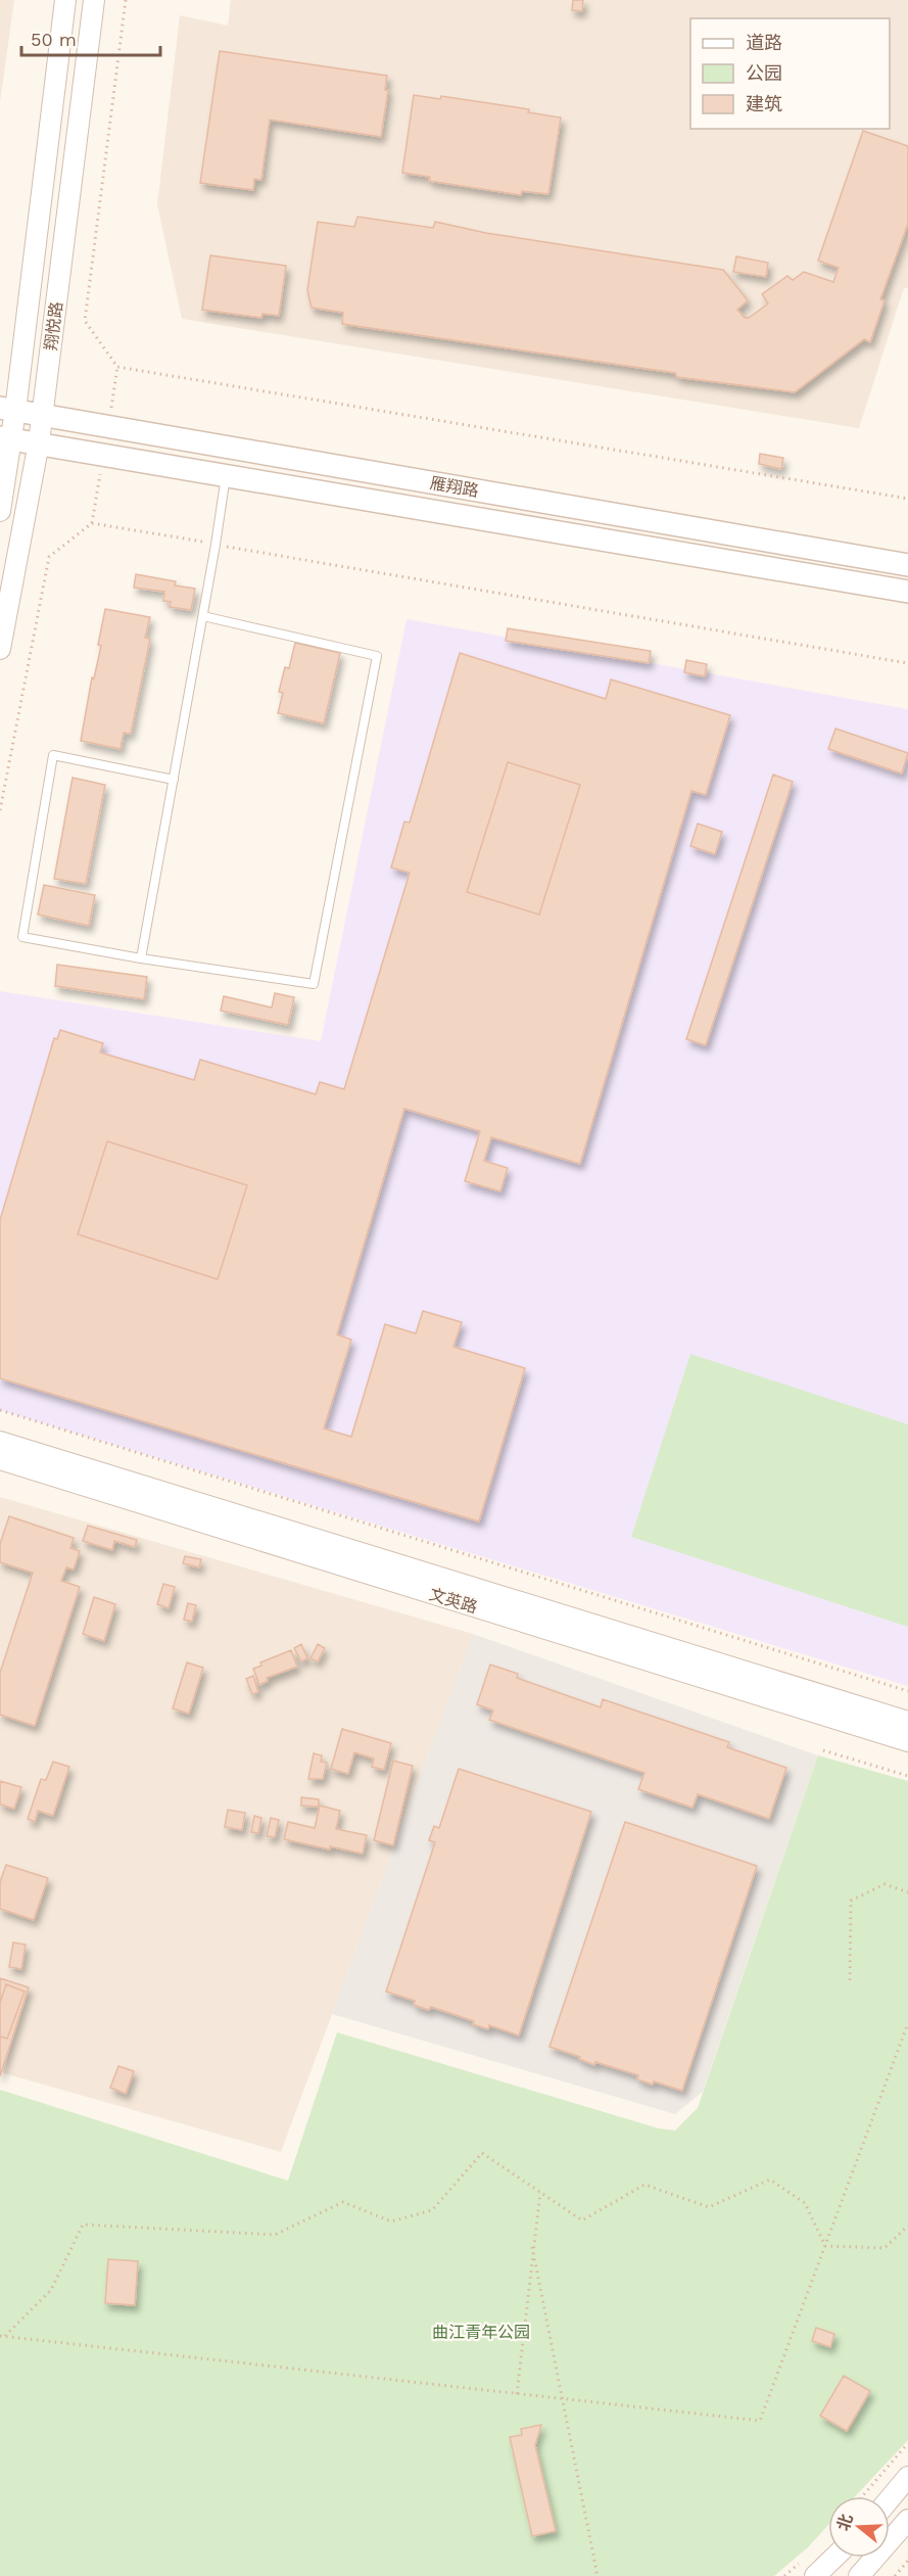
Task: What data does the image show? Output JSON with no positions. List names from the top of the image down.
{
  "streets": {
    "main road": ["雁翔路"],
    "street": ["翔悦路", "文英路"]
  },
  "crossings": [
    ["翔悦路", "雁翔路"]
  ],
  "parks": ["曲江青年公园"],
  "legend": ["道路", "公园", "建筑"],
  "scale_bar": "50 m",
  "north": "left"
}
